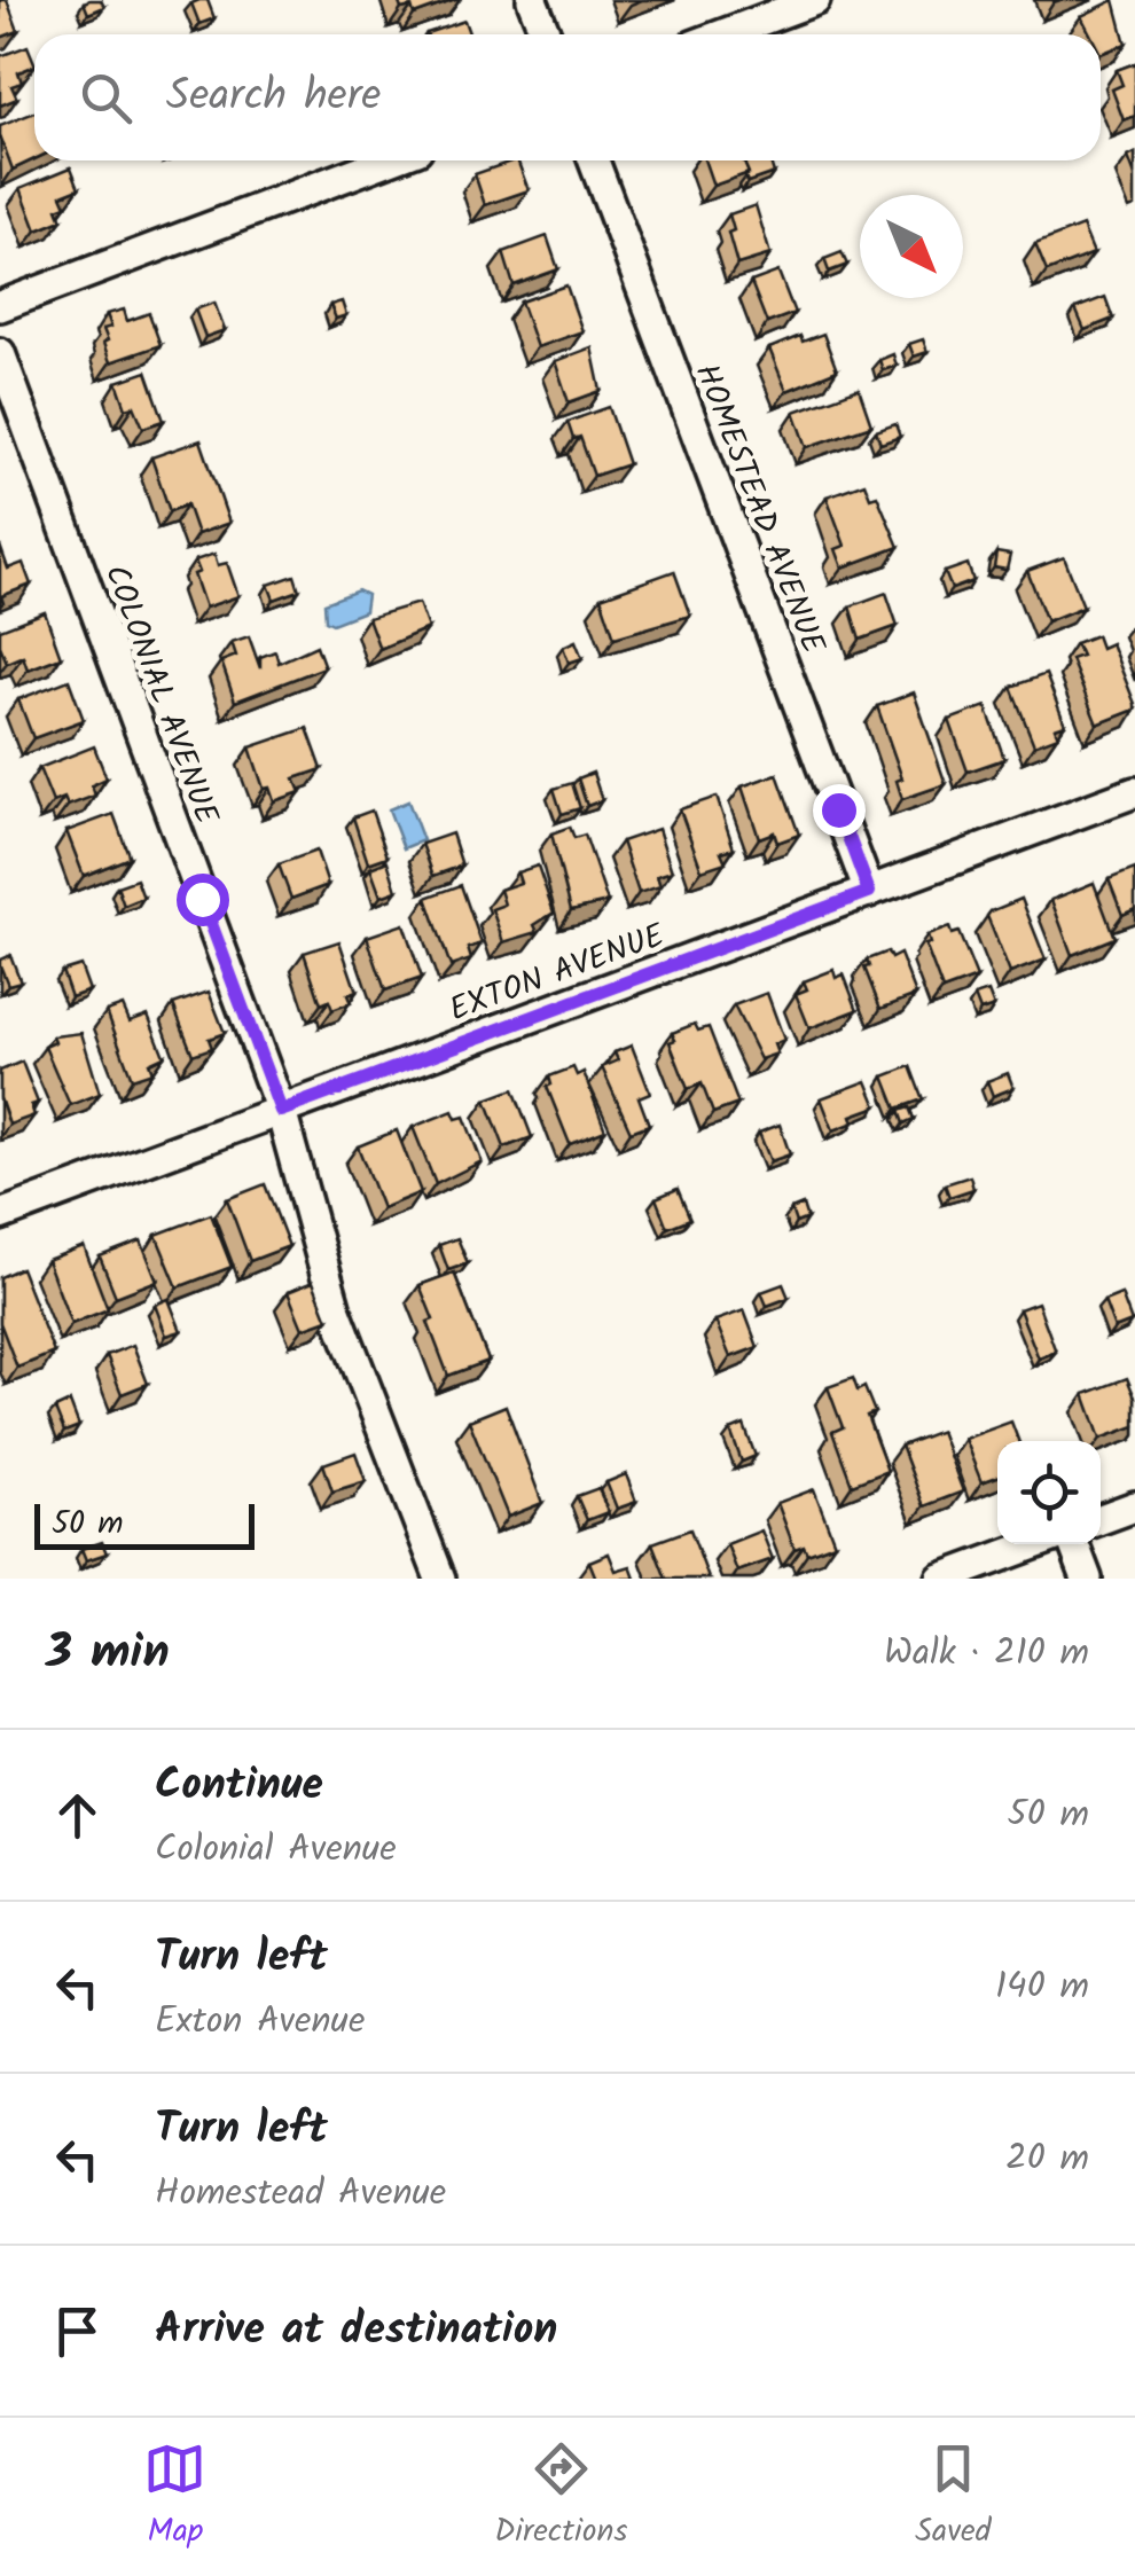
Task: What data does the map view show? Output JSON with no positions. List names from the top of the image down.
{
  "streets": {
    "street": ["HOMESTEAD AVENUE", "COLONIAL AVENUE", "EXTON AVENUE"]
  },
  "crossings": [
    ["HOMESTEAD AVENUE", "EXTON AVENUE"],
    ["COLONIAL AVENUE", "EXTON AVENUE"]
  ],
  "scale_bar": "50 m",
  "north": "bottom right",
  "page": {
    "search": "Search here",
    "scale": "50 m",
    "heading": ["3 min", "Walk · 210 m"],
    "list": [
      ["Continue", "Colonial Avenue", "50 m"],
      ["Turn left", "Exton Avenue", "140 m"],
      ["Turn left", "Homestead Avenue", "20 m"],
      "Arrive at destination"
    ],
    "nav": ["Map", "Directions", "Saved"]
  }
}
